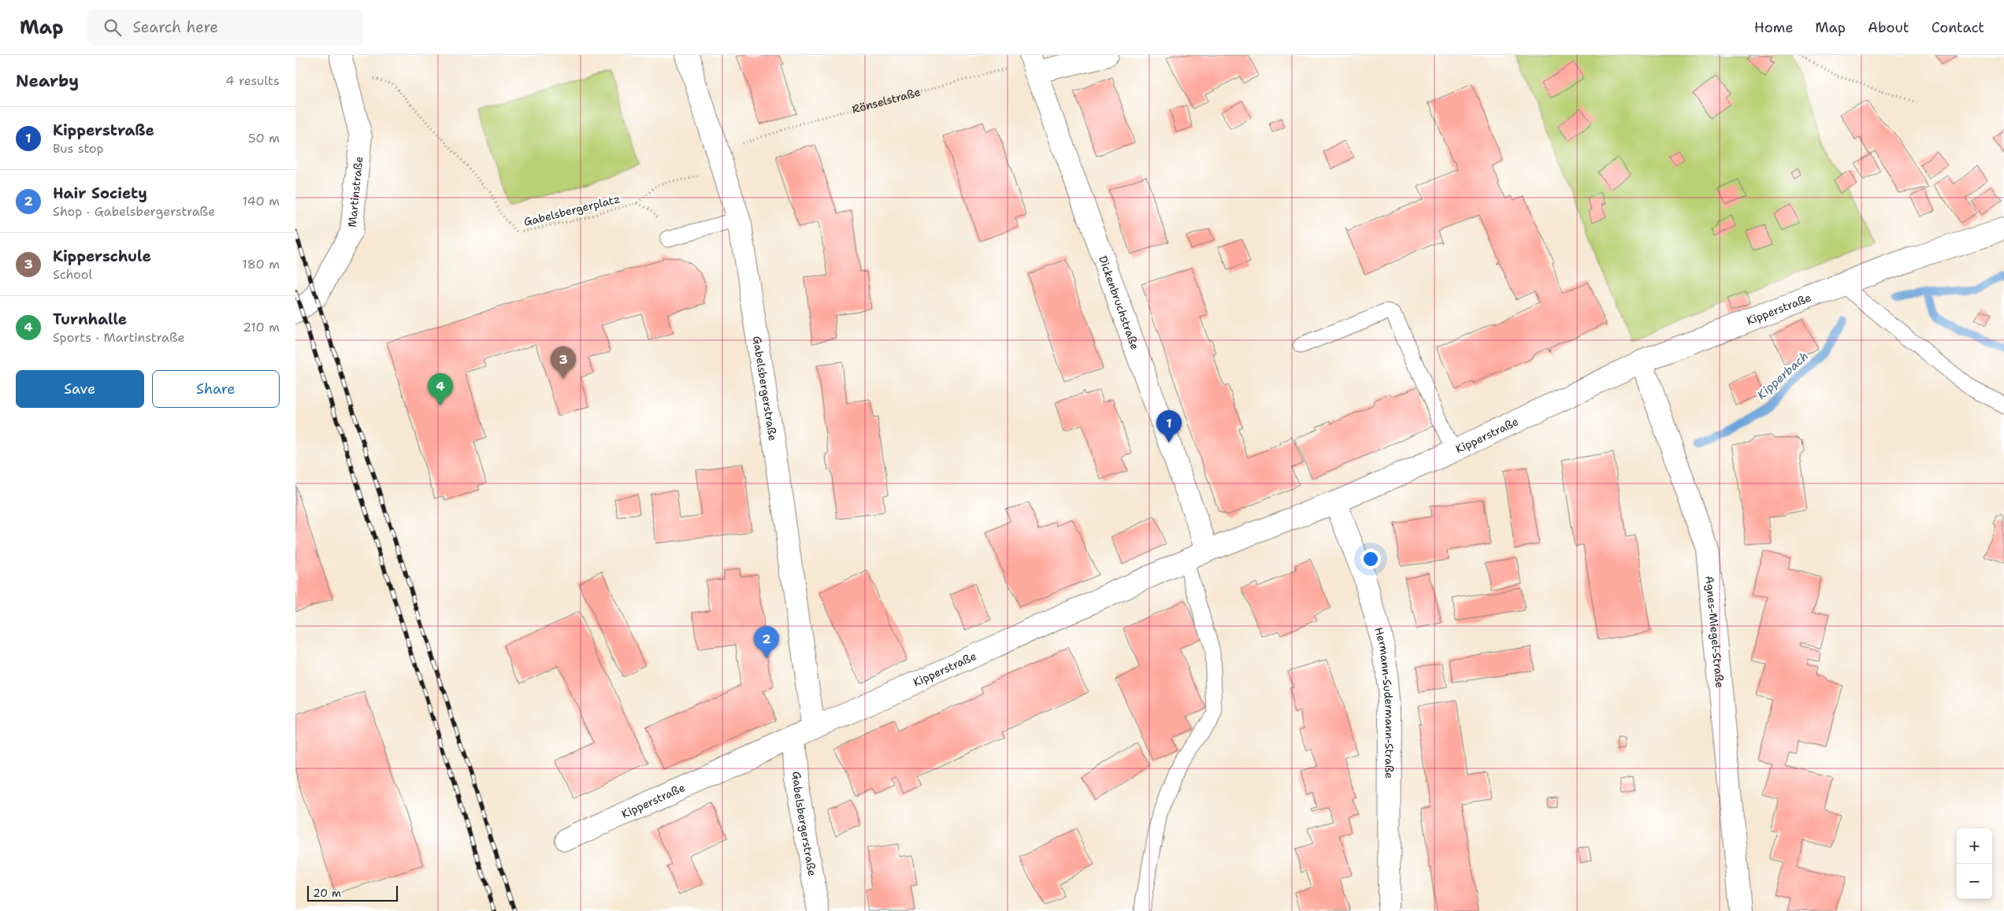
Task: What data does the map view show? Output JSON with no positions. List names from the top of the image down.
{
  "streets": {
    "street": [
      "Martinstraße",
      "Dickenbruchstraße",
      "Kipperstraße",
      "Gabelsbergerstraße",
      "Agnes-Miegel-Straße",
      "Hermann-Sudermann-Straße"
    ],
    "path": ["Rönselstraße", "Gabelsbergerplatz"]
  },
  "crossings": [
    ["Gabelsbergerplatz", "Gabelsbergerstraße"],
    ["Dickenbruchstraße", "Kipperstraße"],
    ["Kipperstraße", "Gabelsbergerstraße"],
    ["Kipperstraße", "Agnes-Miegel-Straße"],
    ["Kipperstraße", "Hermann-Sudermann-Straße"]
  ],
  "water": ["Kipperbach"],
  "scale_bar": "20 m",
  "page": {
    "header": "Map",
    "search": "Search here",
    "nav": [
      "Home",
      "Map",
      "About",
      "Contact"
    ],
    "heading": ["Nearby", "4 results"],
    "list": [
      {
        "mark": "1",
        "name": "Kipperstraße",
        "note": "Bus stop",
        "value": "50 m"
      },
      {
        "mark": "2",
        "name": "Hair Society",
        "note": "Shop · Gabelsbergerstraße",
        "value": "140 m"
      },
      {
        "mark": "3",
        "name": "Kipperschule",
        "note": "School",
        "value": "180 m"
      },
      {
        "mark": "4",
        "name": "Turnhalle",
        "note": "Sports · Martinstraße",
        "value": "210 m"
      }
    ],
    "pins": [
      "3",
      "4",
      "1",
      "2"
    ],
    "buttons": ["Save", "Share"],
    "map_buttons": ["+", "−"],
    "scale": "20 m"
  }
}
